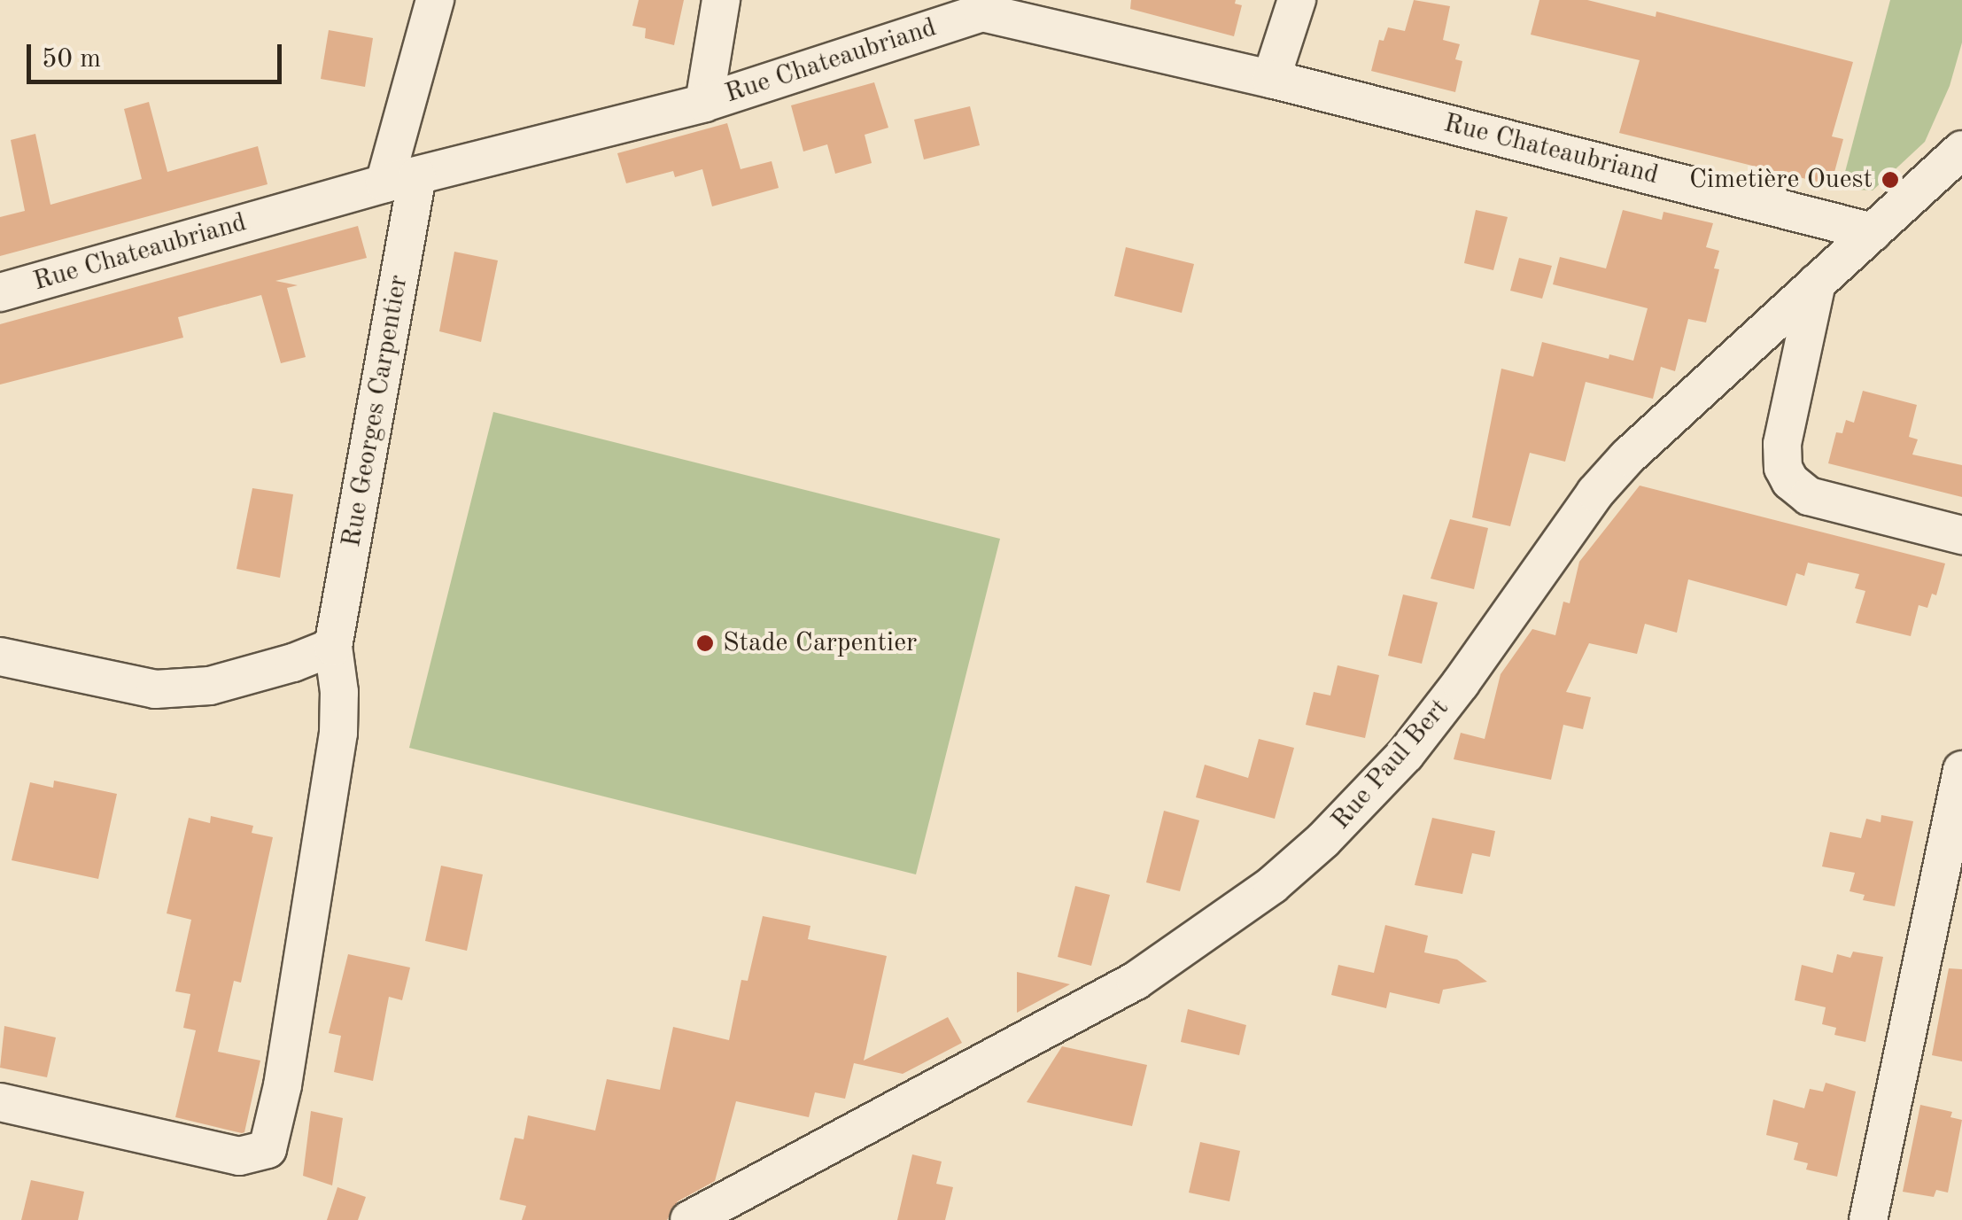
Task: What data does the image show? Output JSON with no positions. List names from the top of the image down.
{
  "streets": {
    "street": ["Rue Chateaubriand", "Rue Georges Carpentier", "Rue Paul Bert"]
  },
  "crossings": [
    ["Rue Chateaubriand", "Rue Georges Carpentier"],
    ["Rue Chateaubriand", "Rue Paul Bert"]
  ],
  "places": ["Cimetière Ouest", "Stade Carpentier"],
  "scale_bar": "50 m"
}
